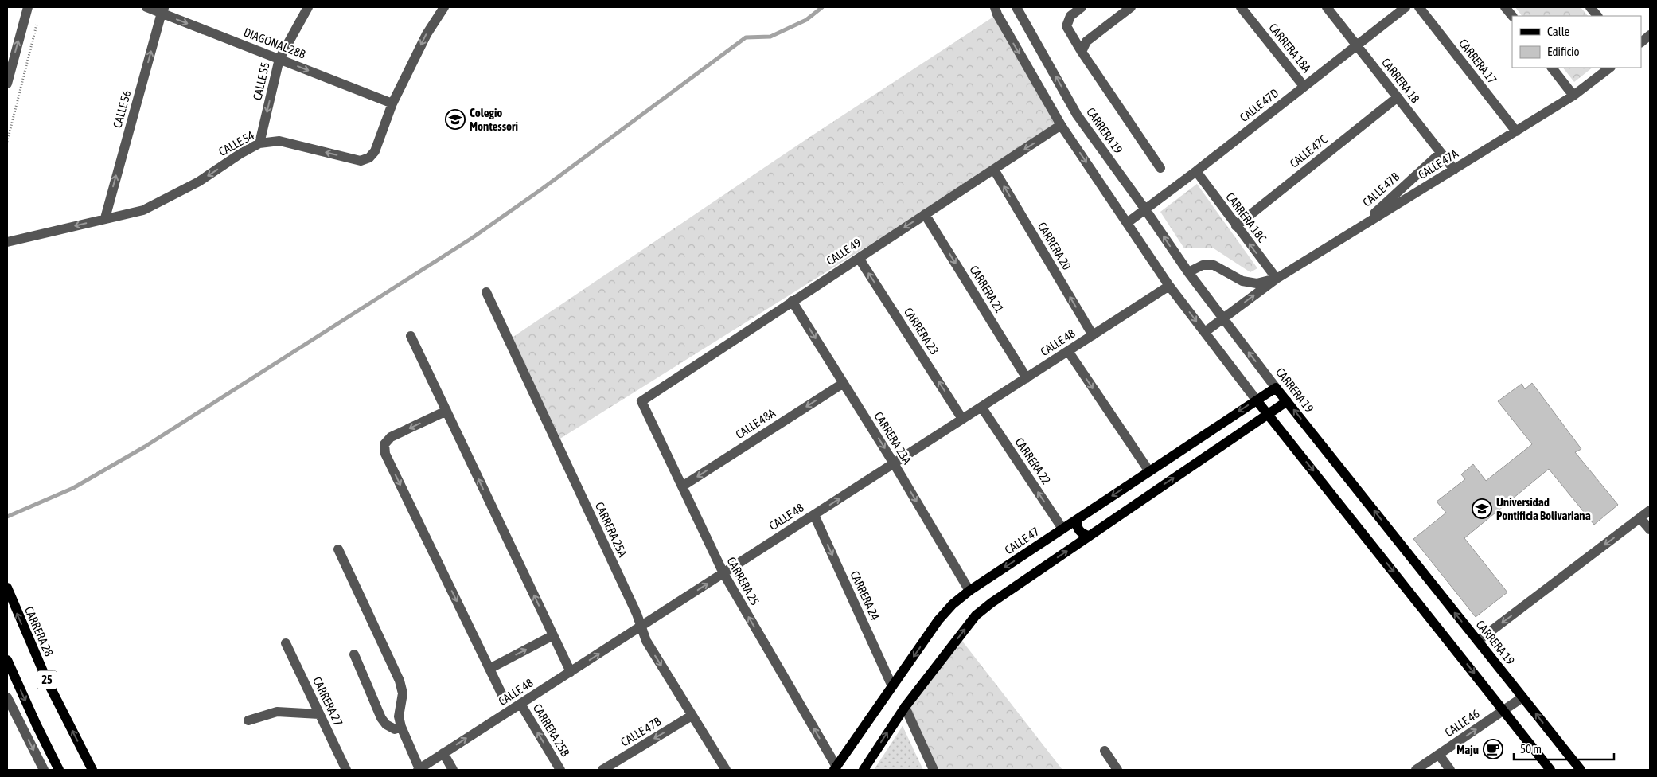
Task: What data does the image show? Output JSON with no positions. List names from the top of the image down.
{
  "streets": {
    "main road": [
      "CARRERA 19",
      "CALLE 47",
      "CARRERA 28",
      "25"
    ],
    "street": [
      "DIAGONAL 28B",
      "CARRERA 18A",
      "CARRERA 17",
      "CARRERA 18",
      "CALLE 55",
      "CALLE 47D",
      "CALLE 56",
      "CALLE 54",
      "CALLE 47C",
      "CALLE 47A",
      "CALLE 47B",
      "CARRERA 18C",
      "CARRERA 20",
      "CALLE 49",
      "CARRERA 21",
      "CARRERA 23",
      "CALLE 48",
      "CALLE 48A",
      "CARRERA 23A",
      "CARRERA 22",
      "CARRERA 25A",
      "CARRERA 25",
      "CARRERA 24",
      "CARRERA 27",
      "CALLE 46",
      "CARRERA 25B"
    ]
  },
  "crossings": [
    ["DIAGONAL 28B", "CALLE 55"],
    ["DIAGONAL 28B", "CALLE 56"],
    ["DIAGONAL 28B", "CALLE 54"],
    ["CARRERA 18A", "CALLE 47D"],
    ["CARRERA 17", "CALLE 47A"],
    ["CARRERA 18", "CALLE 47D"],
    ["CARRERA 18", "CALLE 47C"],
    ["CARRERA 18", "CALLE 47A"],
    ["CARRERA 18", "CALLE 47B"],
    ["CALLE 55", "CALLE 54"],
    ["CALLE 47D", "CARRERA 19"],
    ["CALLE 47D", "CARRERA 18C"],
    ["CALLE 56", "CALLE 54"],
    ["CARRERA 19", "CALLE 47"],
    ["CARRERA 19", "CALLE 46"],
    ["CALLE 47C", "CARRERA 18C"],
    ["CALLE 47A", "CALLE 47B"],
    ["CALLE 47A", "CARRERA 18C"],
    ["CALLE 47B", "CARRERA 25A"],
    ["CARRERA 20", "CALLE 49"],
    ["CARRERA 20", "CALLE 48"],
    ["CALLE 49", "CARRERA 21"],
    ["CALLE 49", "CARRERA 23"],
    ["CALLE 49", "CARRERA 23A"],
    ["CALLE 49", "CARRERA 25"],
    ["CARRERA 21", "CALLE 48"],
    ["CARRERA 23", "CALLE 48"],
    ["CALLE 48", "CARRERA 23A"],
    ["CALLE 48", "CARRERA 22"],
    ["CALLE 48", "CARRERA 25A"],
    ["CALLE 48", "CARRERA 25"],
    ["CALLE 48", "CARRERA 24"],
    ["CALLE 48", "CARRERA 25B"],
    ["CALLE 48A", "CARRERA 23A"],
    ["CALLE 48A", "CARRERA 25"],
    ["CARRERA 23A", "CALLE 47"],
    ["CARRERA 22", "CALLE 47"],
    ["CALLE 47", "CARRERA 25"],
    ["CALLE 47", "CARRERA 24"]
  ],
  "one_way": [
    "DIAGONAL 28B",
    "CALLE 55",
    "CALLE 56",
    "CALLE 54",
    "CALLE 47B",
    "CARRERA 21",
    "CARRERA 23",
    "CALLE 48",
    "CALLE 48A",
    "CARRERA 23A",
    "CARRERA 22",
    "CARRERA 25",
    "CARRERA 24",
    "CALLE 46",
    "CARRERA 25B"
  ],
  "places": {
    "school or university": ["Colegio Montessori", "Universidad Pontificia Bolivariana"],
    "cafe": ["Maju"]
  },
  "legend": ["Calle", "Edificio"],
  "scale_bar": "50 m"
}
